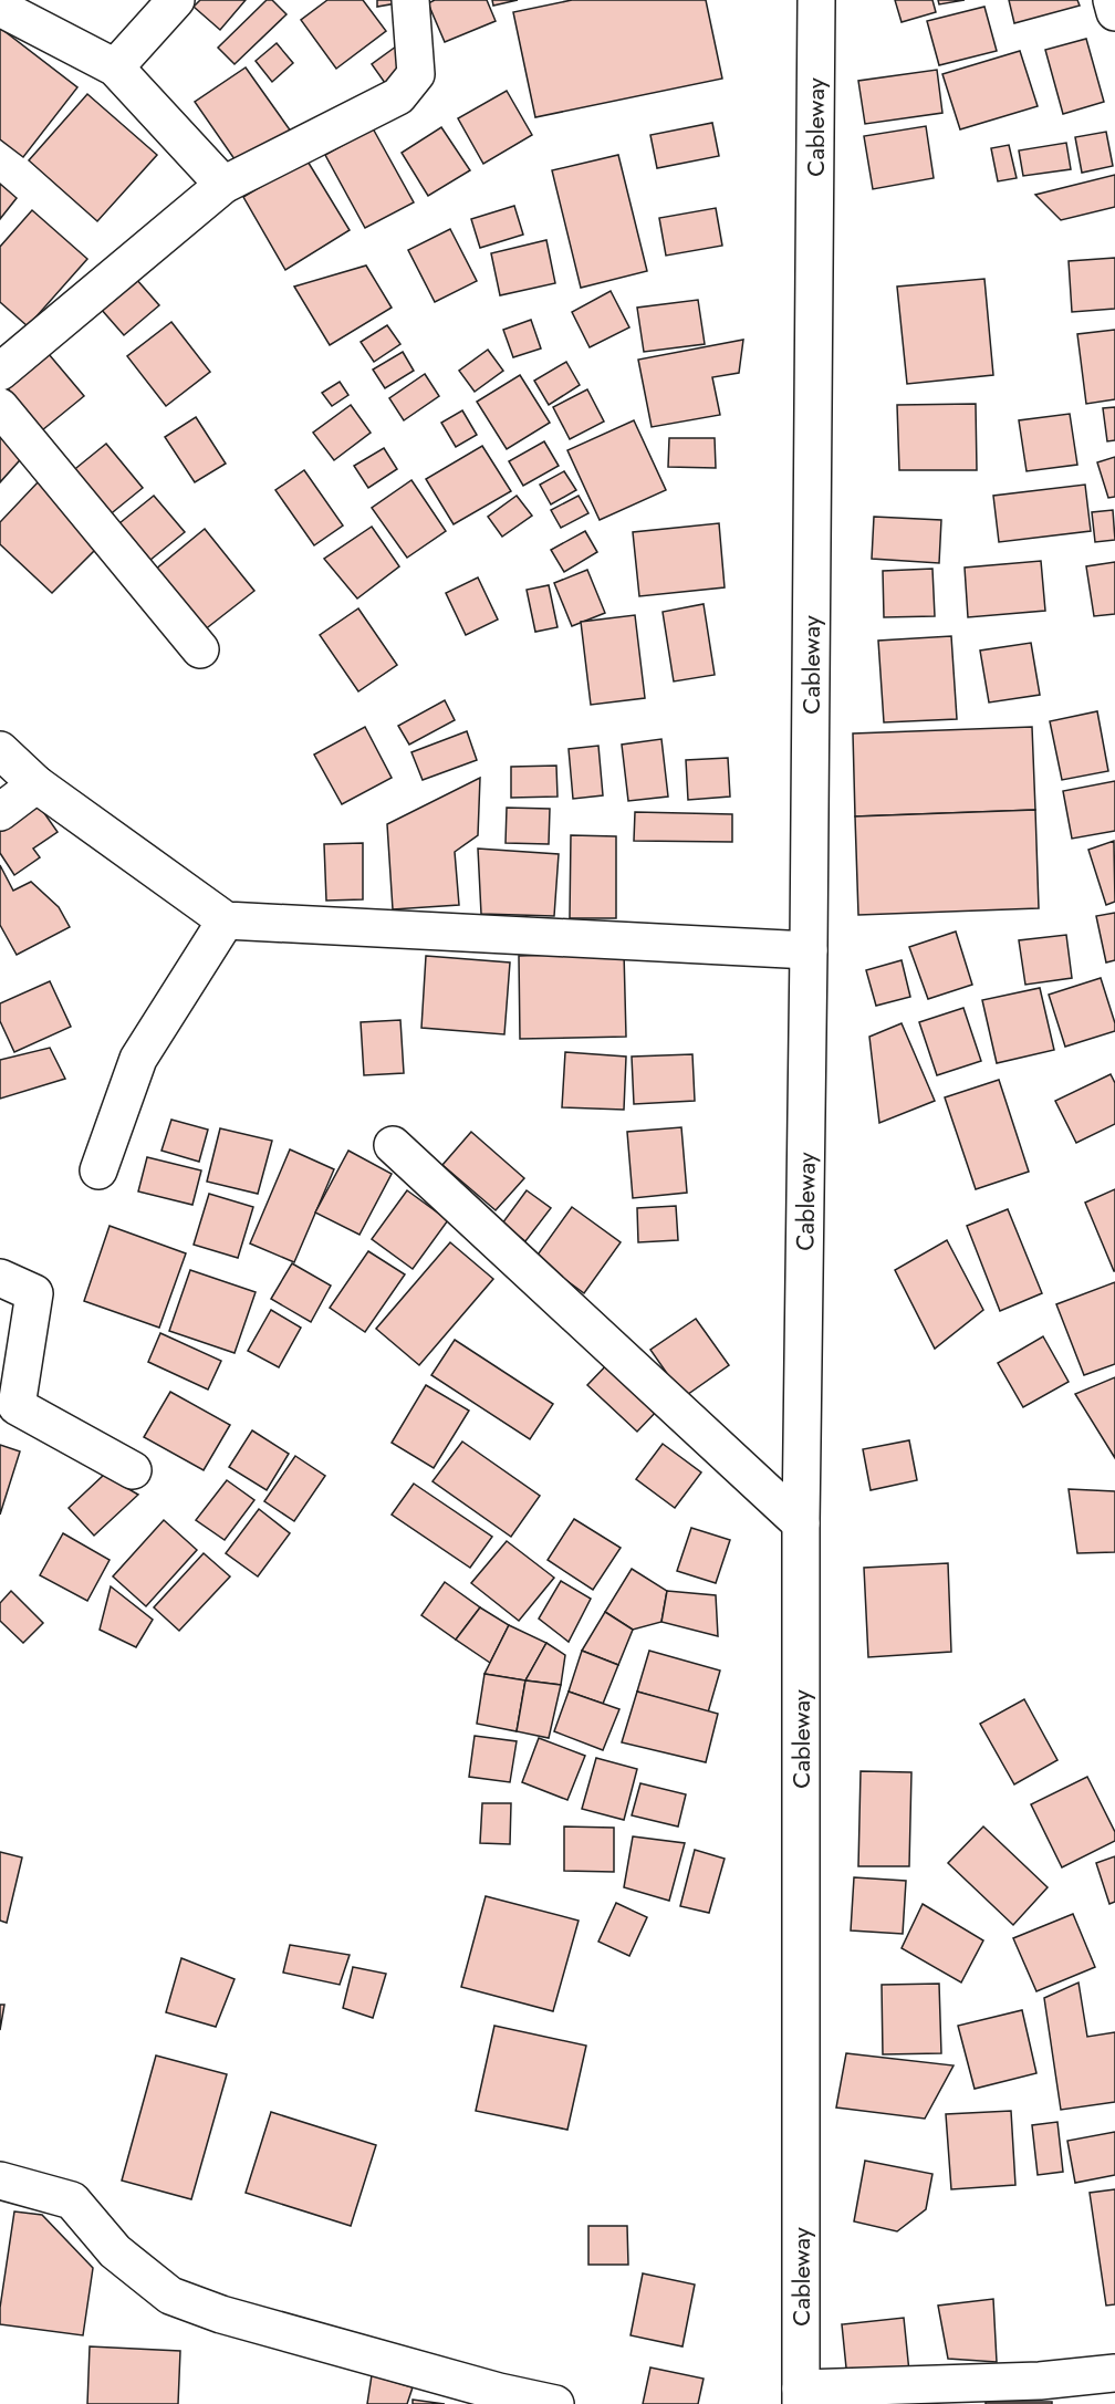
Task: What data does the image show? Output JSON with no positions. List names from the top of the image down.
{
  "streets": {
    "street": ["Cableway"]
  }
}
